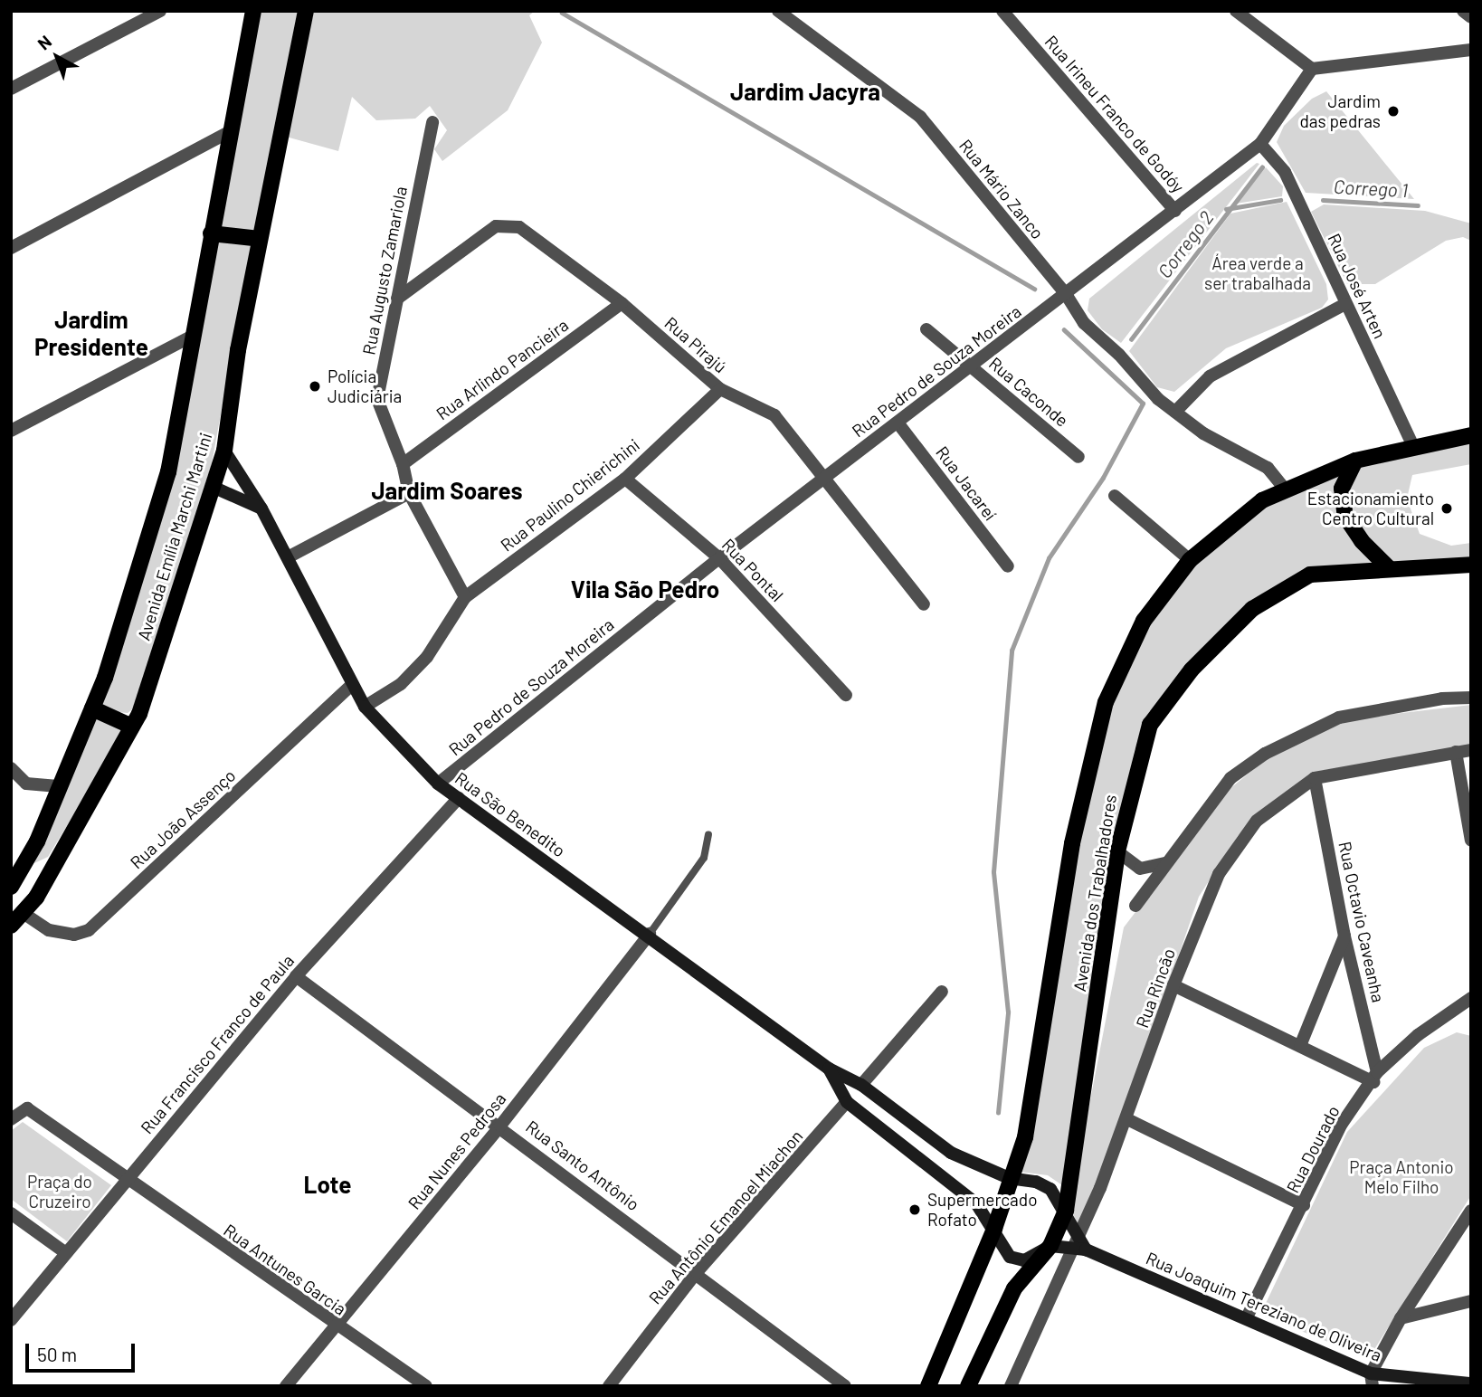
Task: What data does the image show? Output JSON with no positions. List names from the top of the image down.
{
  "streets": {
    "main road": [
      "Avenida Emília Marchi Martini",
      "Rua São Benedito",
      "Avenida dos Trabalhadores",
      "Rua Joaquim Tereziano de Oliveira"
    ],
    "street": [
      "Rua Irineu Franco de Godóy",
      "Rua Mário Zanco",
      "Rua Augusto Zamariola",
      "Rua José Arten",
      "Rua Pirajú",
      "Rua Arlindo Pancieira",
      "Rua Pedro de Souza Moreira",
      "Rua Caconde",
      "Rua Jacareí",
      "Rua Paulino Chierichini",
      "Rua Pontal",
      "Rua João Assenço",
      "Rua Octavio Caveanha",
      "Rua Rincão",
      "Rua Francisco Franco de Paula",
      "Rua Dourado",
      "Rua Nunes Pedrosa",
      "Rua Santo Antônio",
      "Rua Antônio Emanoel Miachon",
      "Rua Antunes Garcia"
    ]
  },
  "crossings": [
    ["Rua Irineu Franco de Godóy", "Rua Pedro de Souza Moreira"],
    ["Rua Mário Zanco", "Rua Pedro de Souza Moreira"],
    ["Rua Mário Zanco", "Avenida dos Trabalhadores"],
    ["Rua Augusto Zamariola", "Rua Pirajú"],
    ["Rua Augusto Zamariola", "Rua Arlindo Pancieira"],
    ["Rua Augusto Zamariola", "Rua Paulino Chierichini"],
    ["Rua José Arten", "Rua Pedro de Souza Moreira"],
    ["Rua José Arten", "Avenida dos Trabalhadores"],
    ["Rua Pirajú", "Rua Arlindo Pancieira"],
    ["Rua Pirajú", "Rua Pedro de Souza Moreira"],
    ["Rua Pirajú", "Rua Paulino Chierichini"],
    ["Rua Pedro de Souza Moreira", "Rua Caconde"],
    ["Rua Pedro de Souza Moreira", "Rua Jacareí"],
    ["Rua Pedro de Souza Moreira", "Rua Pontal"],
    ["Rua Pedro de Souza Moreira", "Rua São Benedito"],
    ["Rua Paulino Chierichini", "Rua Pontal"],
    ["Avenida Emília Marchi Martini", "Rua São Benedito"],
    ["Avenida Emília Marchi Martini", "Rua João Assenço"],
    ["Rua São Benedito", "Rua João Assenço"],
    ["Rua São Benedito", "Avenida dos Trabalhadores"],
    ["Rua São Benedito", "Rua Francisco Franco de Paula"],
    ["Rua São Benedito", "Rua Nunes Pedrosa"],
    ["Rua São Benedito", "Rua Antônio Emanoel Miachon"],
    ["Rua São Benedito", "Rua Joaquim Tereziano de Oliveira"],
    ["Avenida dos Trabalhadores", "Rua Joaquim Tereziano de Oliveira"],
    ["Rua Octavio Caveanha", "Rua Rincão"],
    ["Rua Octavio Caveanha", "Rua Dourado"],
    ["Rua Rincão", "Rua Joaquim Tereziano de Oliveira"],
    ["Rua Francisco Franco de Paula", "Rua Santo Antônio"],
    ["Rua Francisco Franco de Paula", "Rua Antunes Garcia"],
    ["Rua Dourado", "Rua Joaquim Tereziano de Oliveira"],
    ["Rua Nunes Pedrosa", "Rua Santo Antônio"],
    ["Rua Nunes Pedrosa", "Rua Antunes Garcia"],
    ["Rua Santo Antônio", "Rua Antônio Emanoel Miachon"]
  ],
  "districts": [
    "Jardim Jacyra",
    "Jardim Presidente",
    "Jardim Soares",
    "Vila São Pedro",
    "Lote"
  ],
  "water": ["Corrego 1", "Corrego 2"],
  "parks": ["Área verde a ser trabalhada", "Praça Antonio Melo Filho", "Praça do Cruzeiro"],
  "places": [
    "Jardim das pedras",
    "Polícia Judiciária",
    "Estacionamiento Centro Cultural",
    "Supermercado Rofato"
  ],
  "scale_bar": "50 m",
  "north": "top left"
}
